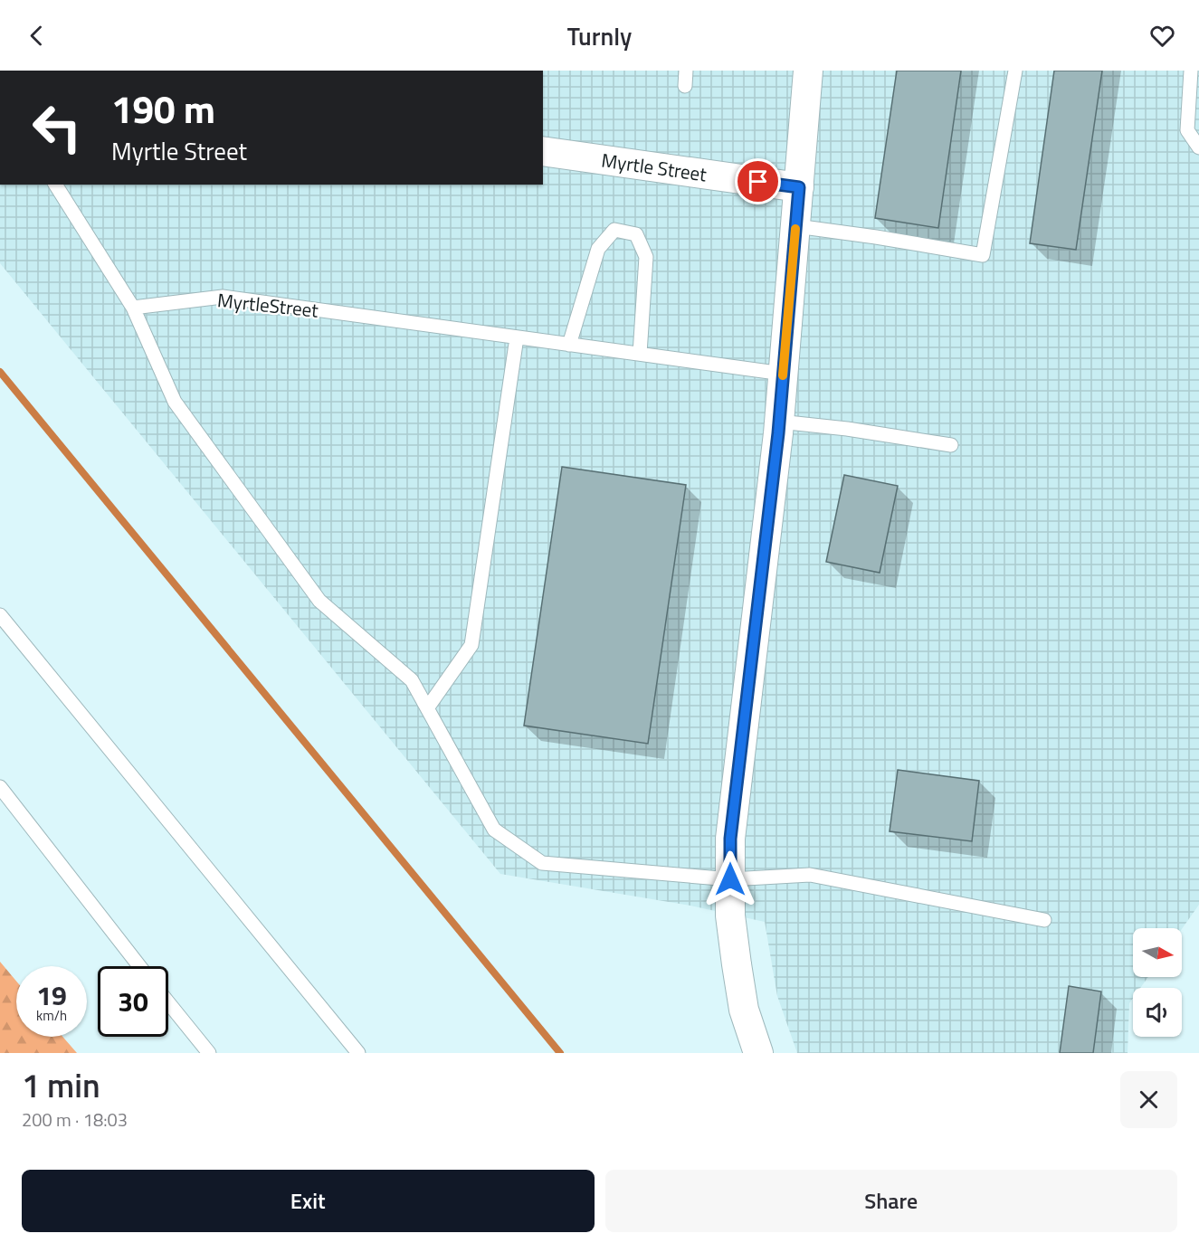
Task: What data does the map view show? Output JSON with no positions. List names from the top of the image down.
{
  "streets": {
    "street": ["Myrtle Street"],
    "lane": ["MyrtleStreet"]
  },
  "north": "right",
  "page": {
    "header": "Turnly",
    "turn": ["190 m", "Myrtle Street"],
    "speed": "19 km/h",
    "limit": "30",
    "heading": ["1 min", "200 m · 18:03"],
    "buttons": ["Exit", "Share"]
  }
}
